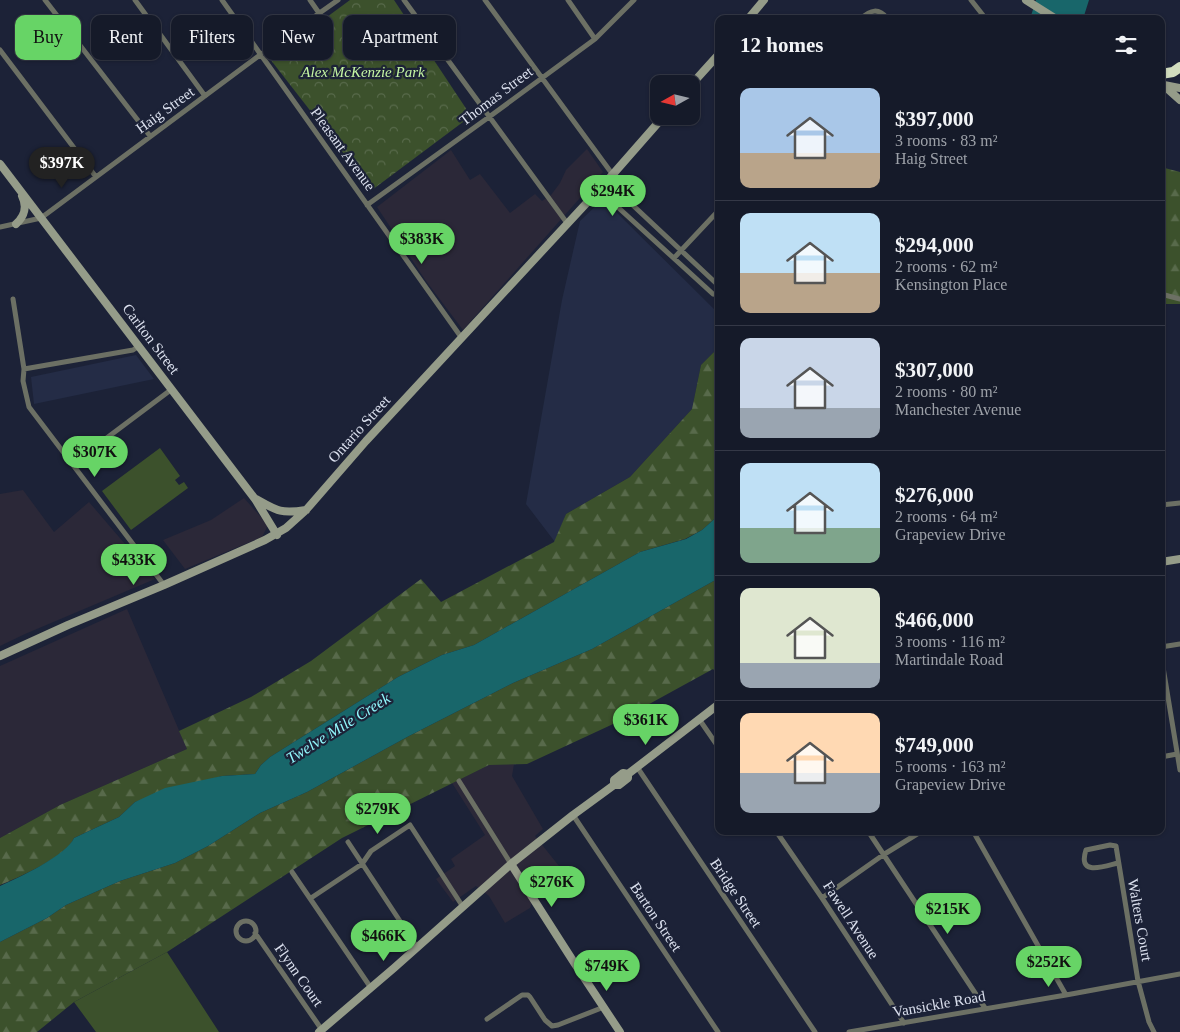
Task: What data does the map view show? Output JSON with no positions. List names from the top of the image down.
{
  "streets": {
    "main road": ["Carlton Street", "Ontario Street"],
    "street": [
      "Thomas Street",
      "Haig Street",
      "Pleasant Avenue",
      "Bridge Street",
      "Barton Street",
      "Fawell Avenue",
      "Walters Court",
      "Flynn Court",
      "Vansickle Road"
    ]
  },
  "crossings": [
    ["Thomas Street", "Pleasant Avenue"],
    ["Haig Street", "Pleasant Avenue"],
    ["Haig Street", "Carlton Street"],
    ["Pleasant Avenue", "Ontario Street"],
    ["Carlton Street", "Ontario Street"],
    ["Fawell Avenue", "Vansickle Road"],
    ["Walters Court", "Vansickle Road"]
  ],
  "water": ["Twelve Mile Creek"],
  "parks": ["Alex McKenzie Park"],
  "north": "left",
  "page": {
    "chip": [
      "Buy",
      "Rent",
      "Filters",
      "New",
      "Apartment"
    ],
    "heading": "12 homes",
    "list": [
      {
        "name": "$397,000",
        "note": "3 rooms · 83 m² · Haig Street"
      },
      {
        "name": "$294,000",
        "note": "2 rooms · 62 m² · Kensington Place"
      },
      {
        "name": "$307,000",
        "note": "2 rooms · 80 m² · Manchester Avenue"
      },
      {
        "name": "$276,000",
        "note": "2 rooms · 64 m² · Grapeview Drive"
      },
      {
        "name": "$466,000",
        "note": "3 rooms · 116 m² · Martindale Road"
      },
      {
        "name": "$749,000",
        "note": "5 rooms · 163 m² · Grapeview Drive"
      }
    ],
    "price": [
      "$397K",
      "$294K",
      "$383K",
      "$307K",
      "$433K",
      "$361K",
      "$279K",
      "$276K",
      "$215K",
      "$466K",
      "$252K",
      "$749K"
    ]
  }
}
